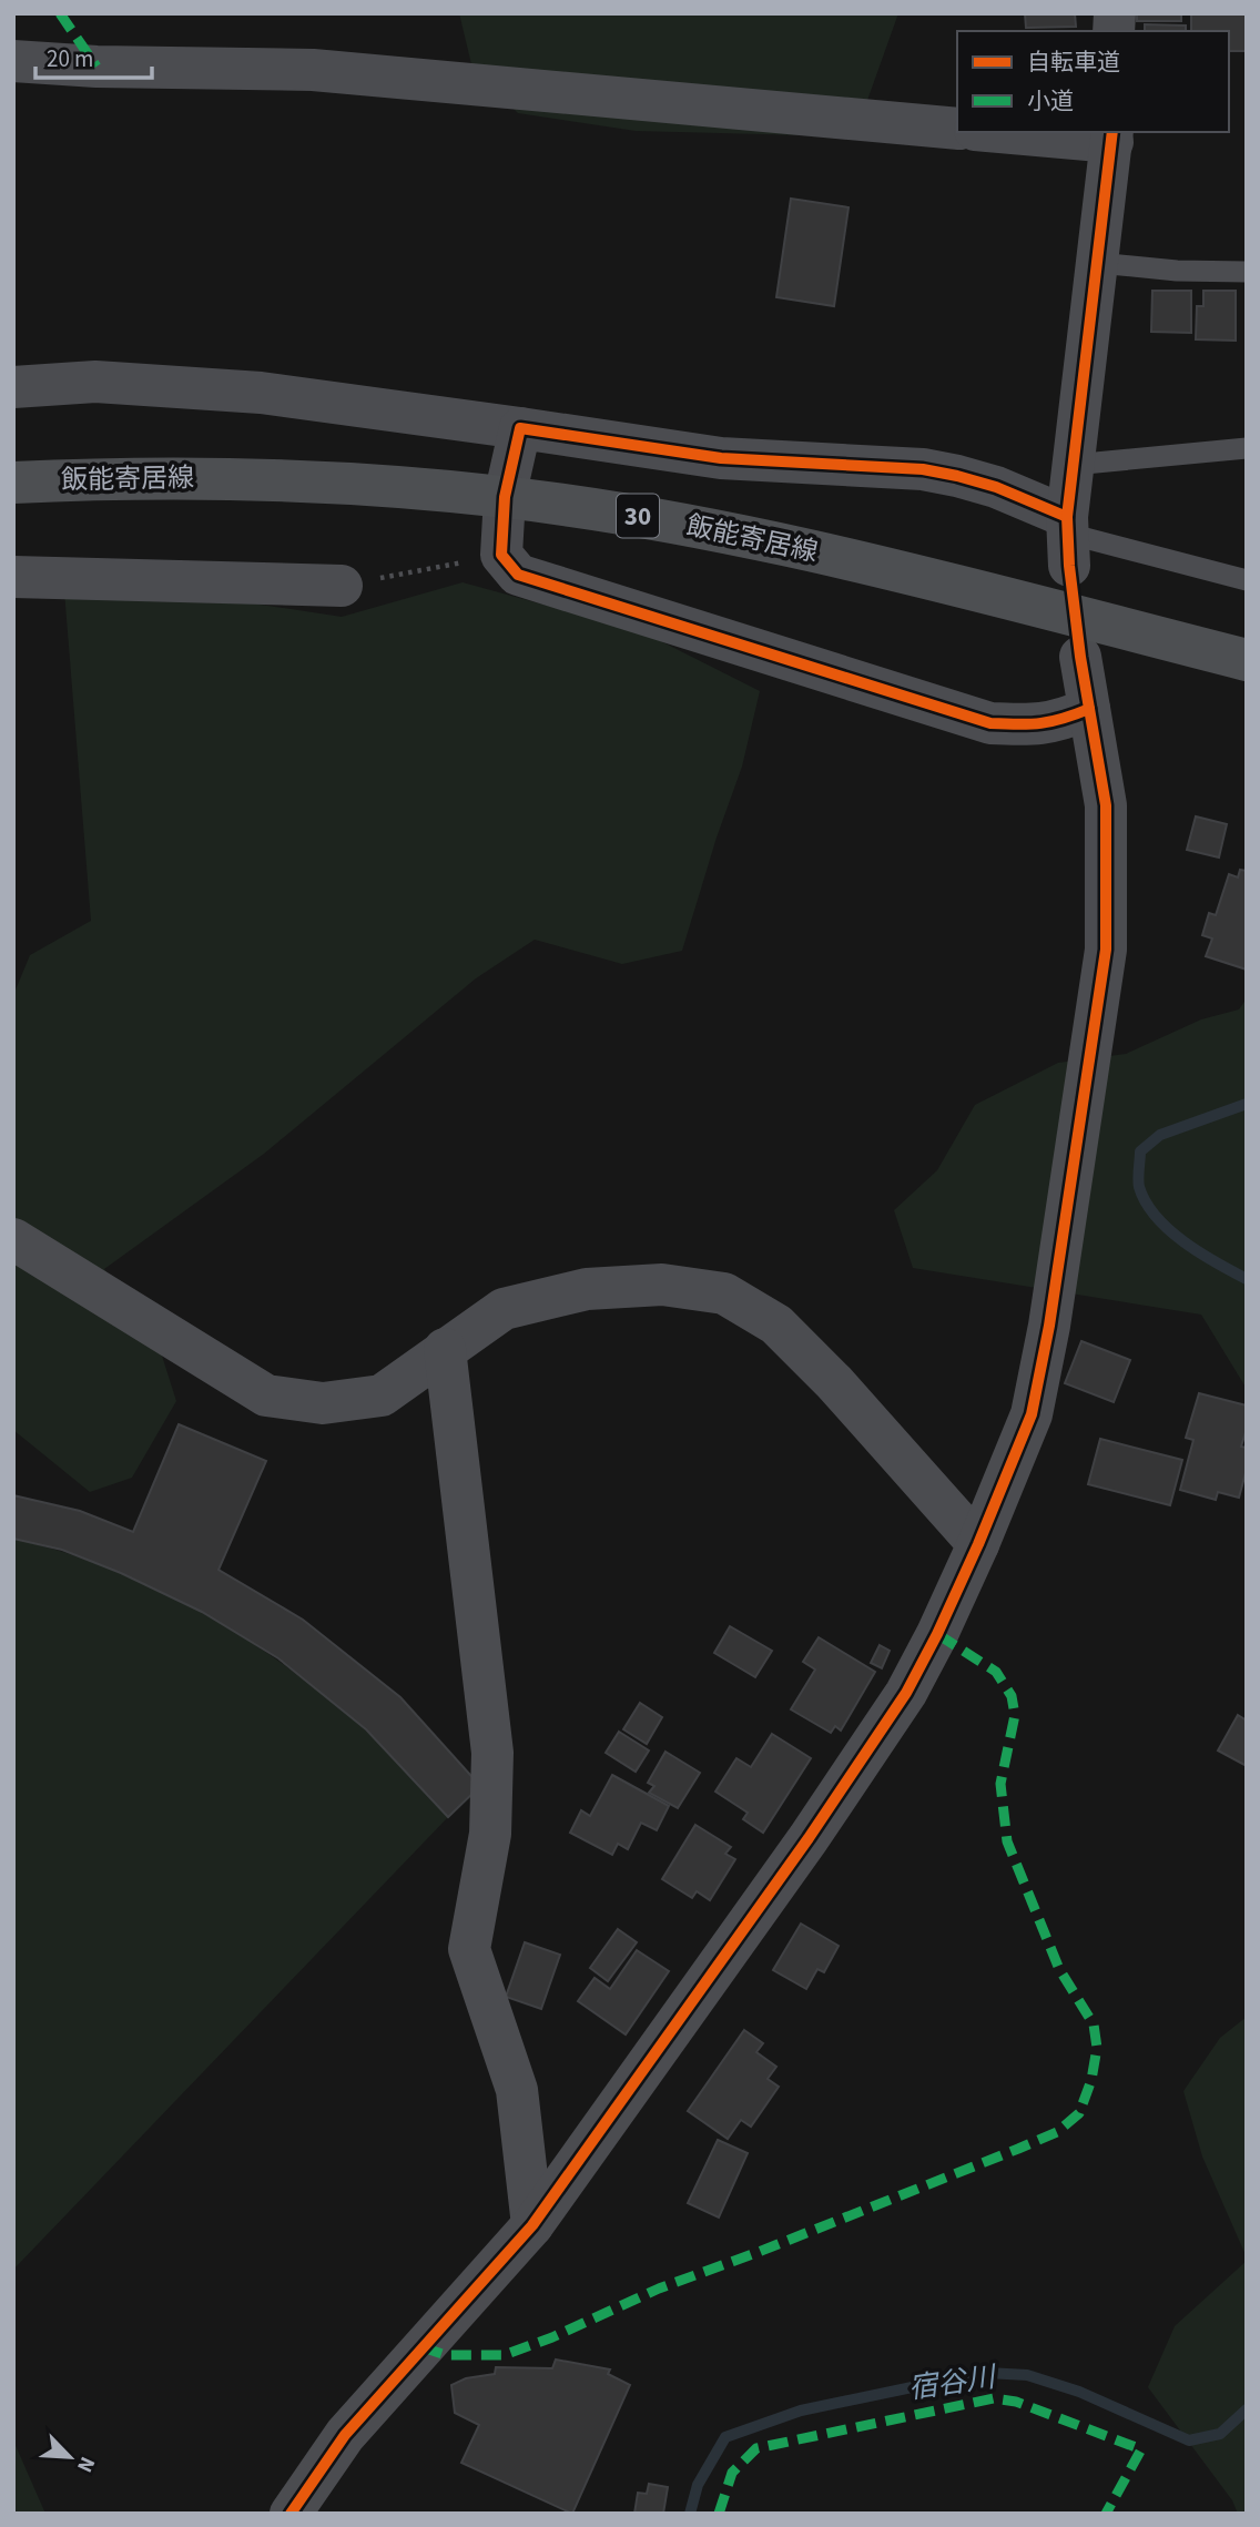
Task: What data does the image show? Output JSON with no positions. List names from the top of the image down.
{
  "streets": {
    "main road": ["飯能寄居線", "30"]
  },
  "water": ["宿谷川"],
  "legend": ["自転車道", "小道"],
  "scale_bar": "20 m",
  "north": "bottom right"
}
